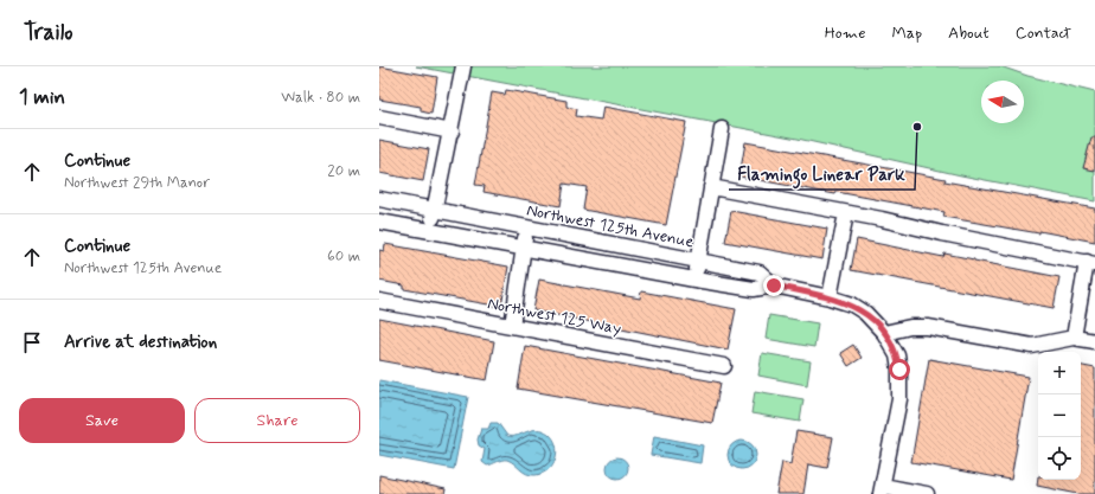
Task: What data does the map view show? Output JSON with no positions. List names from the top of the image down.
{
  "streets": {
    "street": ["Northwest 125th Avenue", "Northwest 125 Way"]
  },
  "places": ["Flamingo Linear Park"],
  "north": "left",
  "page": {
    "header": "Trailo",
    "nav": [
      "Home",
      "Map",
      "About",
      "Contact"
    ],
    "heading": ["1 min", "Walk · 80 m"],
    "list": [
      ["Continue", "Northwest 29th Manor", "20 m"],
      ["Continue", "Northwest 125th Avenue", "60 m"],
      "Arrive at destination"
    ],
    "map_buttons": ["+", "−"],
    "buttons": ["Save", "Share"]
  }
}
